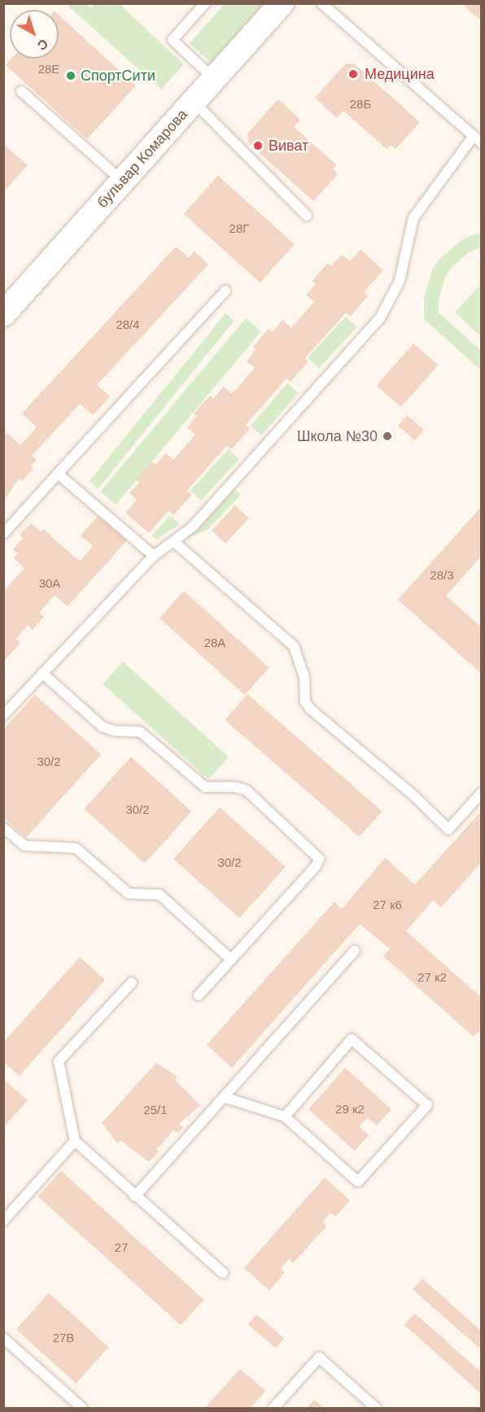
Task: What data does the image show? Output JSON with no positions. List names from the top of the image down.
{
  "streets": {
    "street": ["бульвар Комарова"]
  },
  "places": [
    "Медицина",
    "СпортСити",
    "Виват",
    "Школа №30"
  ],
  "house_numbers": [
    "28Е",
    "28Б",
    "28Г",
    "28/4",
    "28/3",
    "30А",
    "28А",
    "30/2",
    "30/2",
    "30/2",
    "27 к6",
    "27 к2",
    "29 к2",
    "25/1",
    "27",
    "27В"
  ],
  "north": "bottom right"
}
